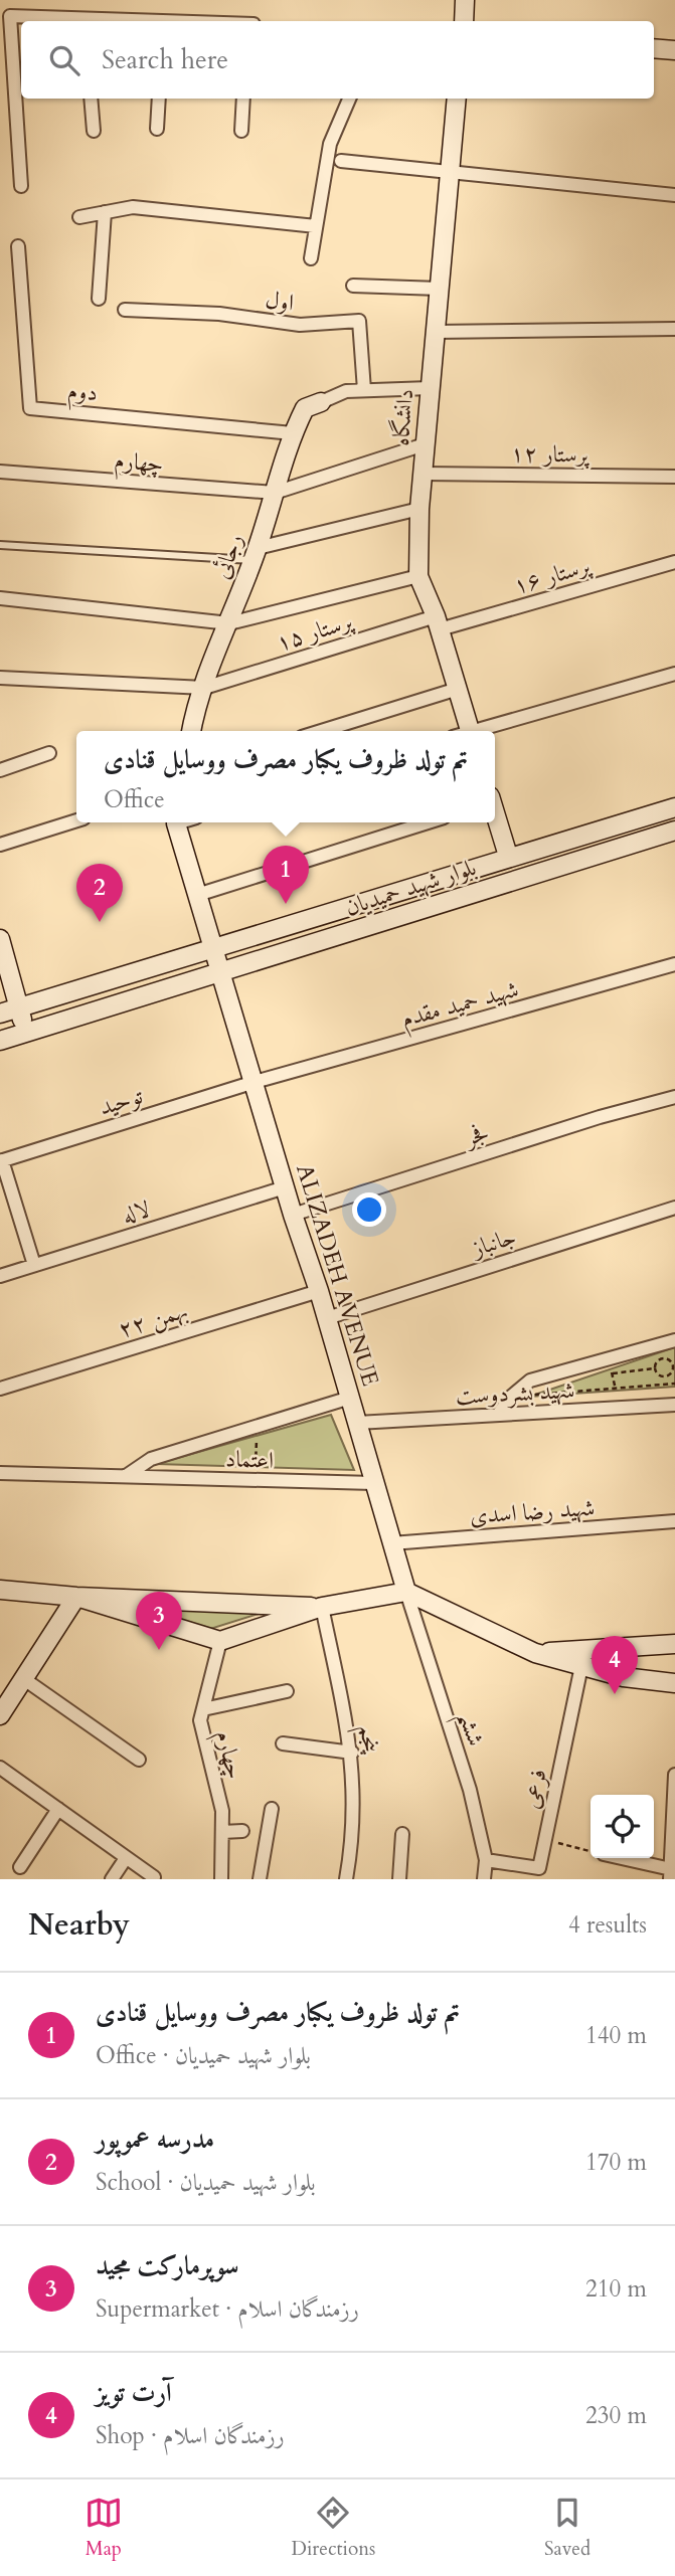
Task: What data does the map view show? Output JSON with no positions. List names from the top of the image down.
{
  "streets": {
    "street": [
      "اول",
      "دوم",
      "دانشگاه",
      "پرستار ۱۲",
      "چهارم",
      "رجائی",
      "پرستار ۱۶",
      "پرستار ۱۵",
      "بلوار شهید حمیدیان",
      "شهید حمید مقدم",
      "توحید",
      "فجر",
      "لاله",
      "جانباز",
      "ALIZADEH AVENUE",
      "۲۲ بهمن",
      "شهید بشردوست",
      "اعتماد",
      "شهید رضا اسدی",
      "ششم",
      "پنجم",
      "فرعی"
    ]
  },
  "crossings": [
    ["دوم", "رجائی"],
    ["دانشگاه", "پرستار ۱۲"],
    ["دانشگاه", "پرستار ۱۶"],
    ["دانشگاه", "پرستار ۱۵"],
    ["چهارم", "رجائی"],
    ["رجائی", "پرستار ۱۵"],
    ["پرستار ۱۶", "پرستار ۱۵"],
    ["بلوار شهید حمیدیان", "ALIZADEH AVENUE"],
    ["شهید حمید مقدم", "توحید"],
    ["شهید حمید مقدم", "ALIZADEH AVENUE"],
    ["توحید", "ALIZADEH AVENUE"],
    ["فجر", "ALIZADEH AVENUE"],
    ["لاله", "ALIZADEH AVENUE"],
    ["جانباز", "ALIZADEH AVENUE"],
    ["ALIZADEH AVENUE", "۲۲ بهمن"],
    ["ALIZADEH AVENUE", "شهید بشردوست"],
    ["ALIZADEH AVENUE", "اعتماد"],
    ["ALIZADEH AVENUE", "شهید رضا اسدی"],
    ["ALIZADEH AVENUE", "ششم"],
    ["ششم", "فرعی"]
  ],
  "page": {
    "search": "Search here",
    "popup": ["تم تولد ظروف یکبار مصرف ووسایل قنادی", "Office"],
    "pins": [
      "1",
      "2",
      "3",
      "4"
    ],
    "heading": ["Nearby", "4 results"],
    "list": [
      {
        "mark": "1",
        "name": "تم تولد ظروف یکبار مصرف ووسایل قنادی",
        "note": "Office · بلوار شهید حمیدیان",
        "value": "140 m"
      },
      {
        "mark": "2",
        "name": "مدرسه عموپور",
        "note": "School · بلوار شهید حمیدیان",
        "value": "170 m"
      },
      {
        "mark": "3",
        "name": "سوپرمارکت مجید",
        "note": "Supermarket · رزمندگان اسلام",
        "value": "210 m"
      },
      {
        "mark": "4",
        "name": "آرت تویز",
        "note": "Shop · رزمندگان اسلام",
        "value": "230 m"
      }
    ],
    "nav": ["Map", "Directions", "Saved"]
  }
}
